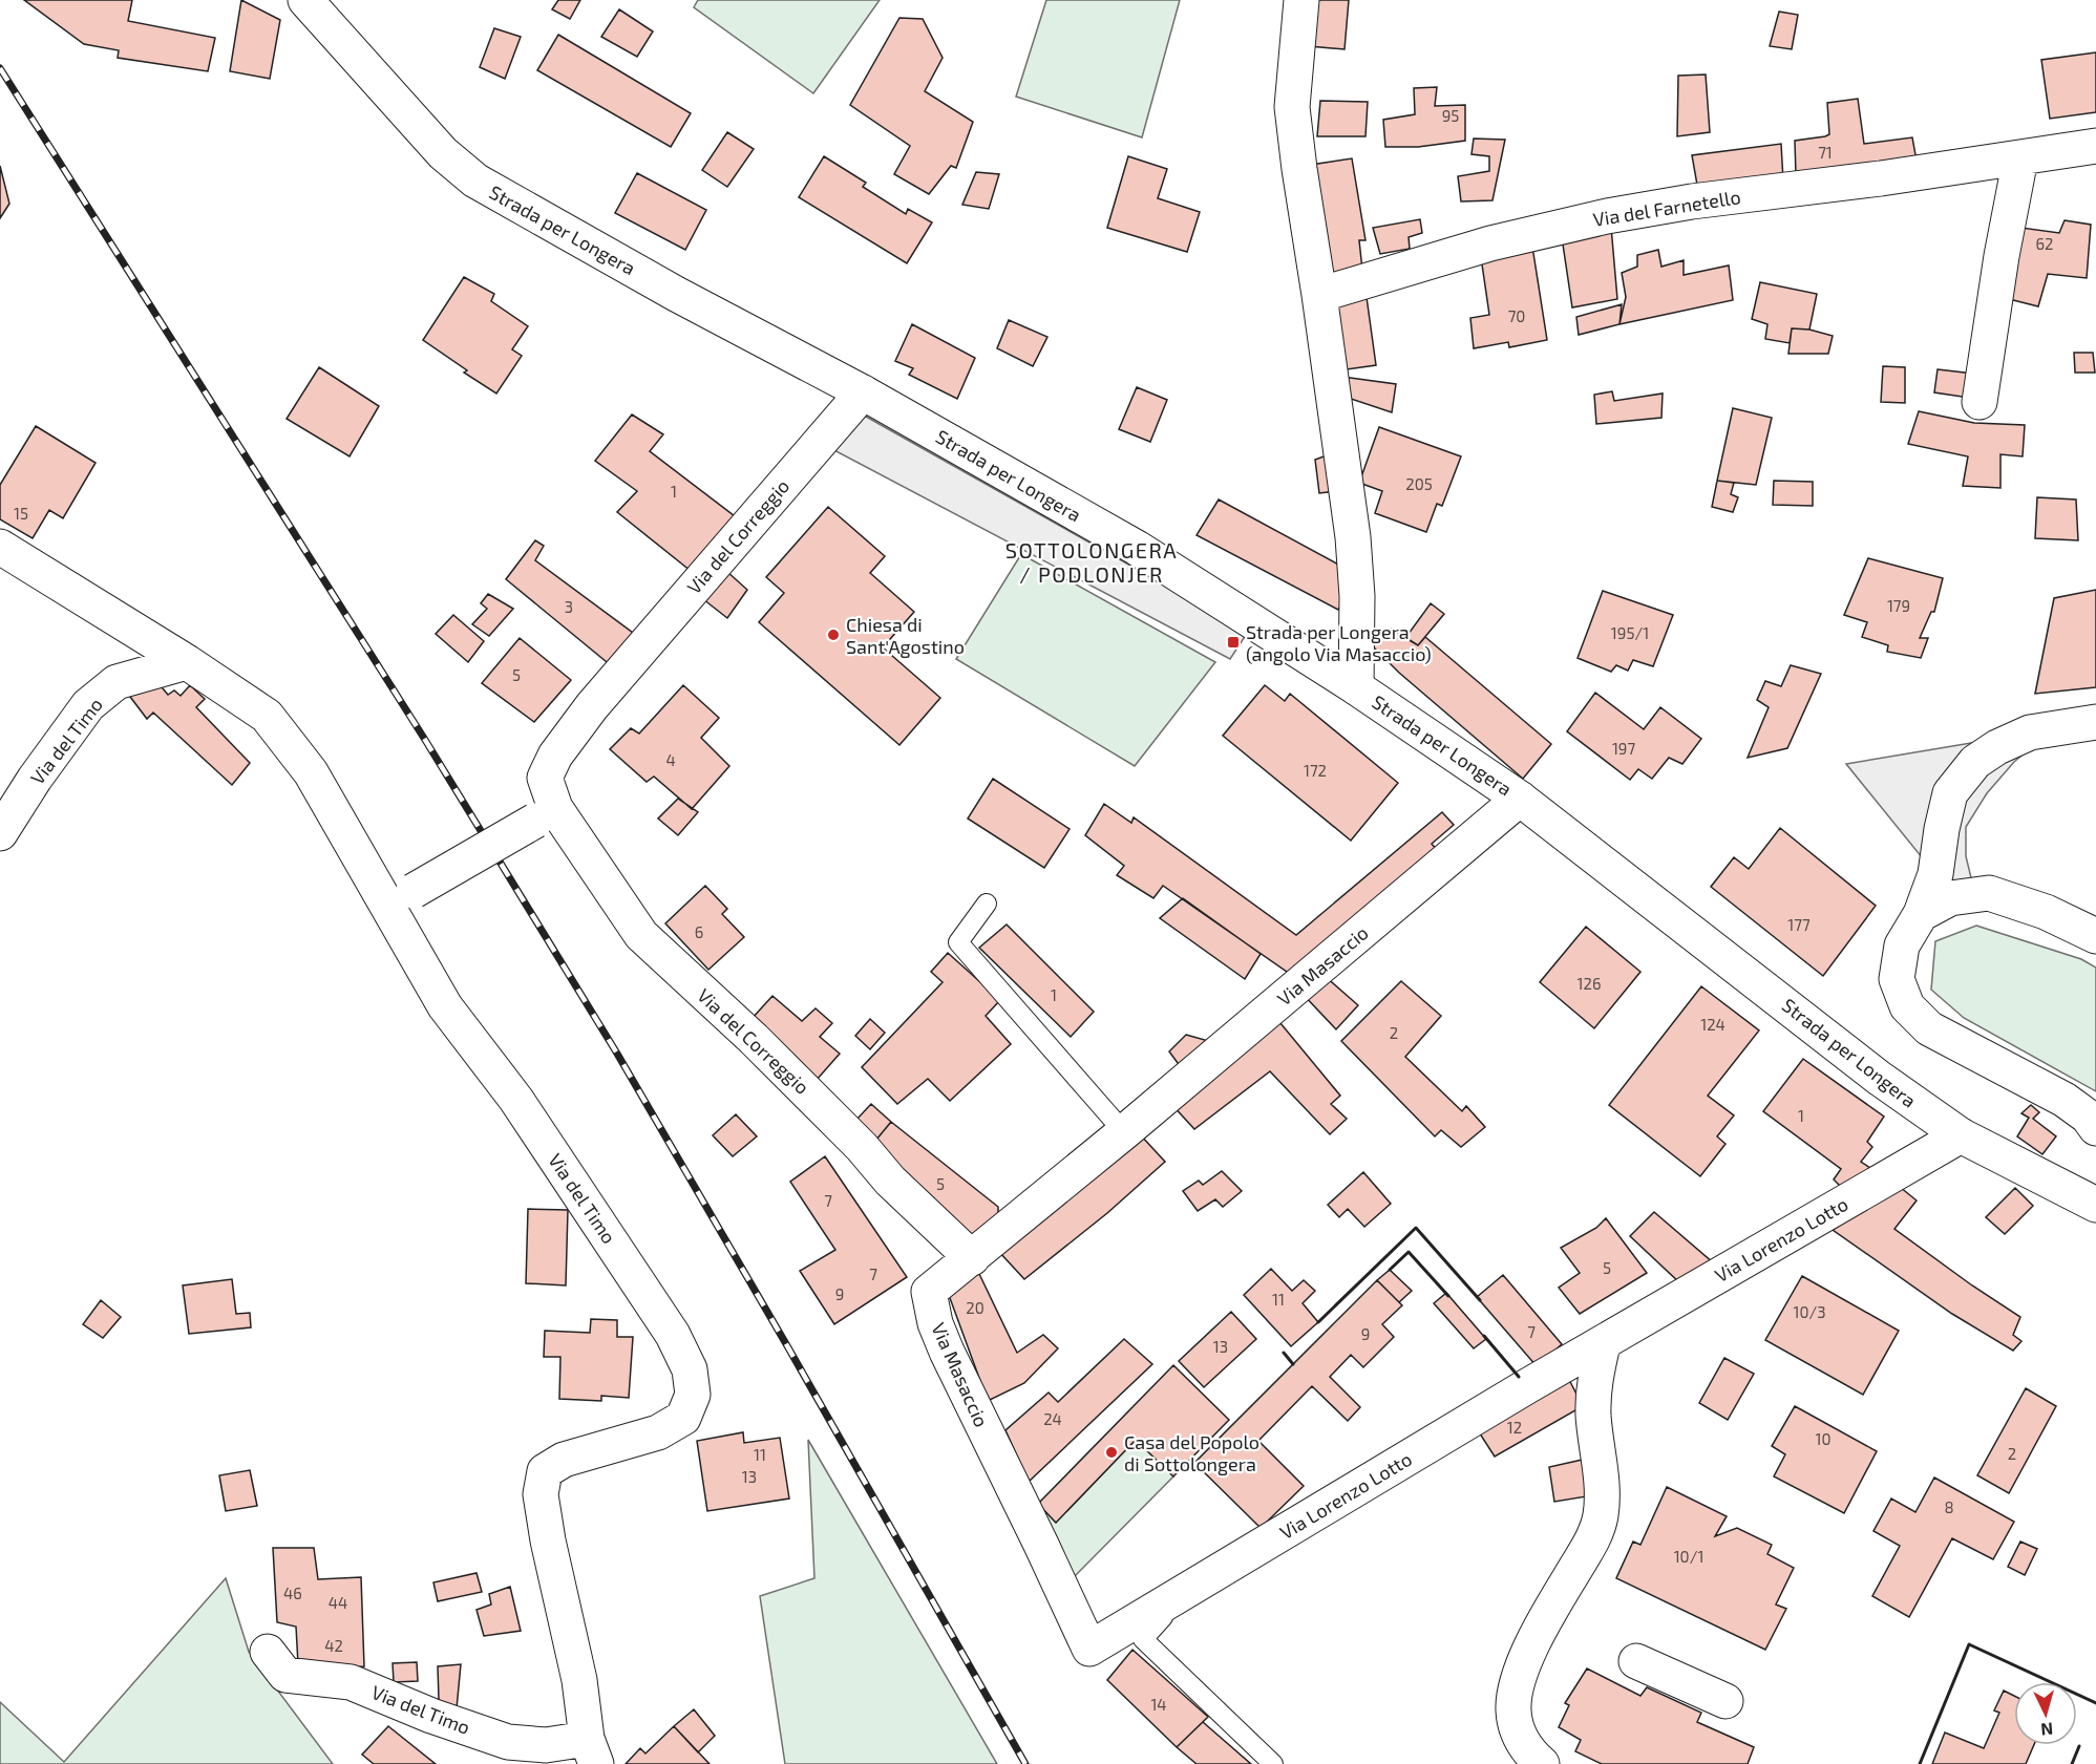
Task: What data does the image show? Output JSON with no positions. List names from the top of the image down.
{
  "streets": {
    "street": [
      "Via del Farnetello",
      "Strada per Longera",
      "Via del Correggio",
      "Via del Timo",
      "Via Masaccio",
      "Via Lorenzo Lotto"
    ]
  },
  "crossings": [
    ["Strada per Longera", "Via del Correggio"],
    ["Strada per Longera", "Via Masaccio"],
    ["Strada per Longera", "Via Lorenzo Lotto"],
    ["Via del Correggio", "Via Masaccio"],
    ["Via Masaccio", "Via Lorenzo Lotto"]
  ],
  "districts": ["SOTTOLONGERA / PODLONJER"],
  "places": {
    "other": ["Chiesa di Sant'Agostino", "Casa del Popolo di Sottolongera"],
    "transit": ["Strada per Longera (angolo Via Masaccio)"]
  },
  "house_numbers": [
    "95",
    "71",
    "62",
    "70",
    "205",
    "1",
    "15",
    "179",
    "3",
    "195/1",
    "5",
    "197",
    "4",
    "172",
    "177",
    "6",
    "126",
    "1",
    "124",
    "2",
    "1",
    "5",
    "7",
    "5",
    "7",
    "9",
    "11",
    "20",
    "10/3",
    "7",
    "9",
    "13",
    "24",
    "12",
    "10",
    "2",
    "11",
    "13",
    "8",
    "10/1",
    "46",
    "44",
    "42",
    "14"
  ],
  "north": "bottom"
}
